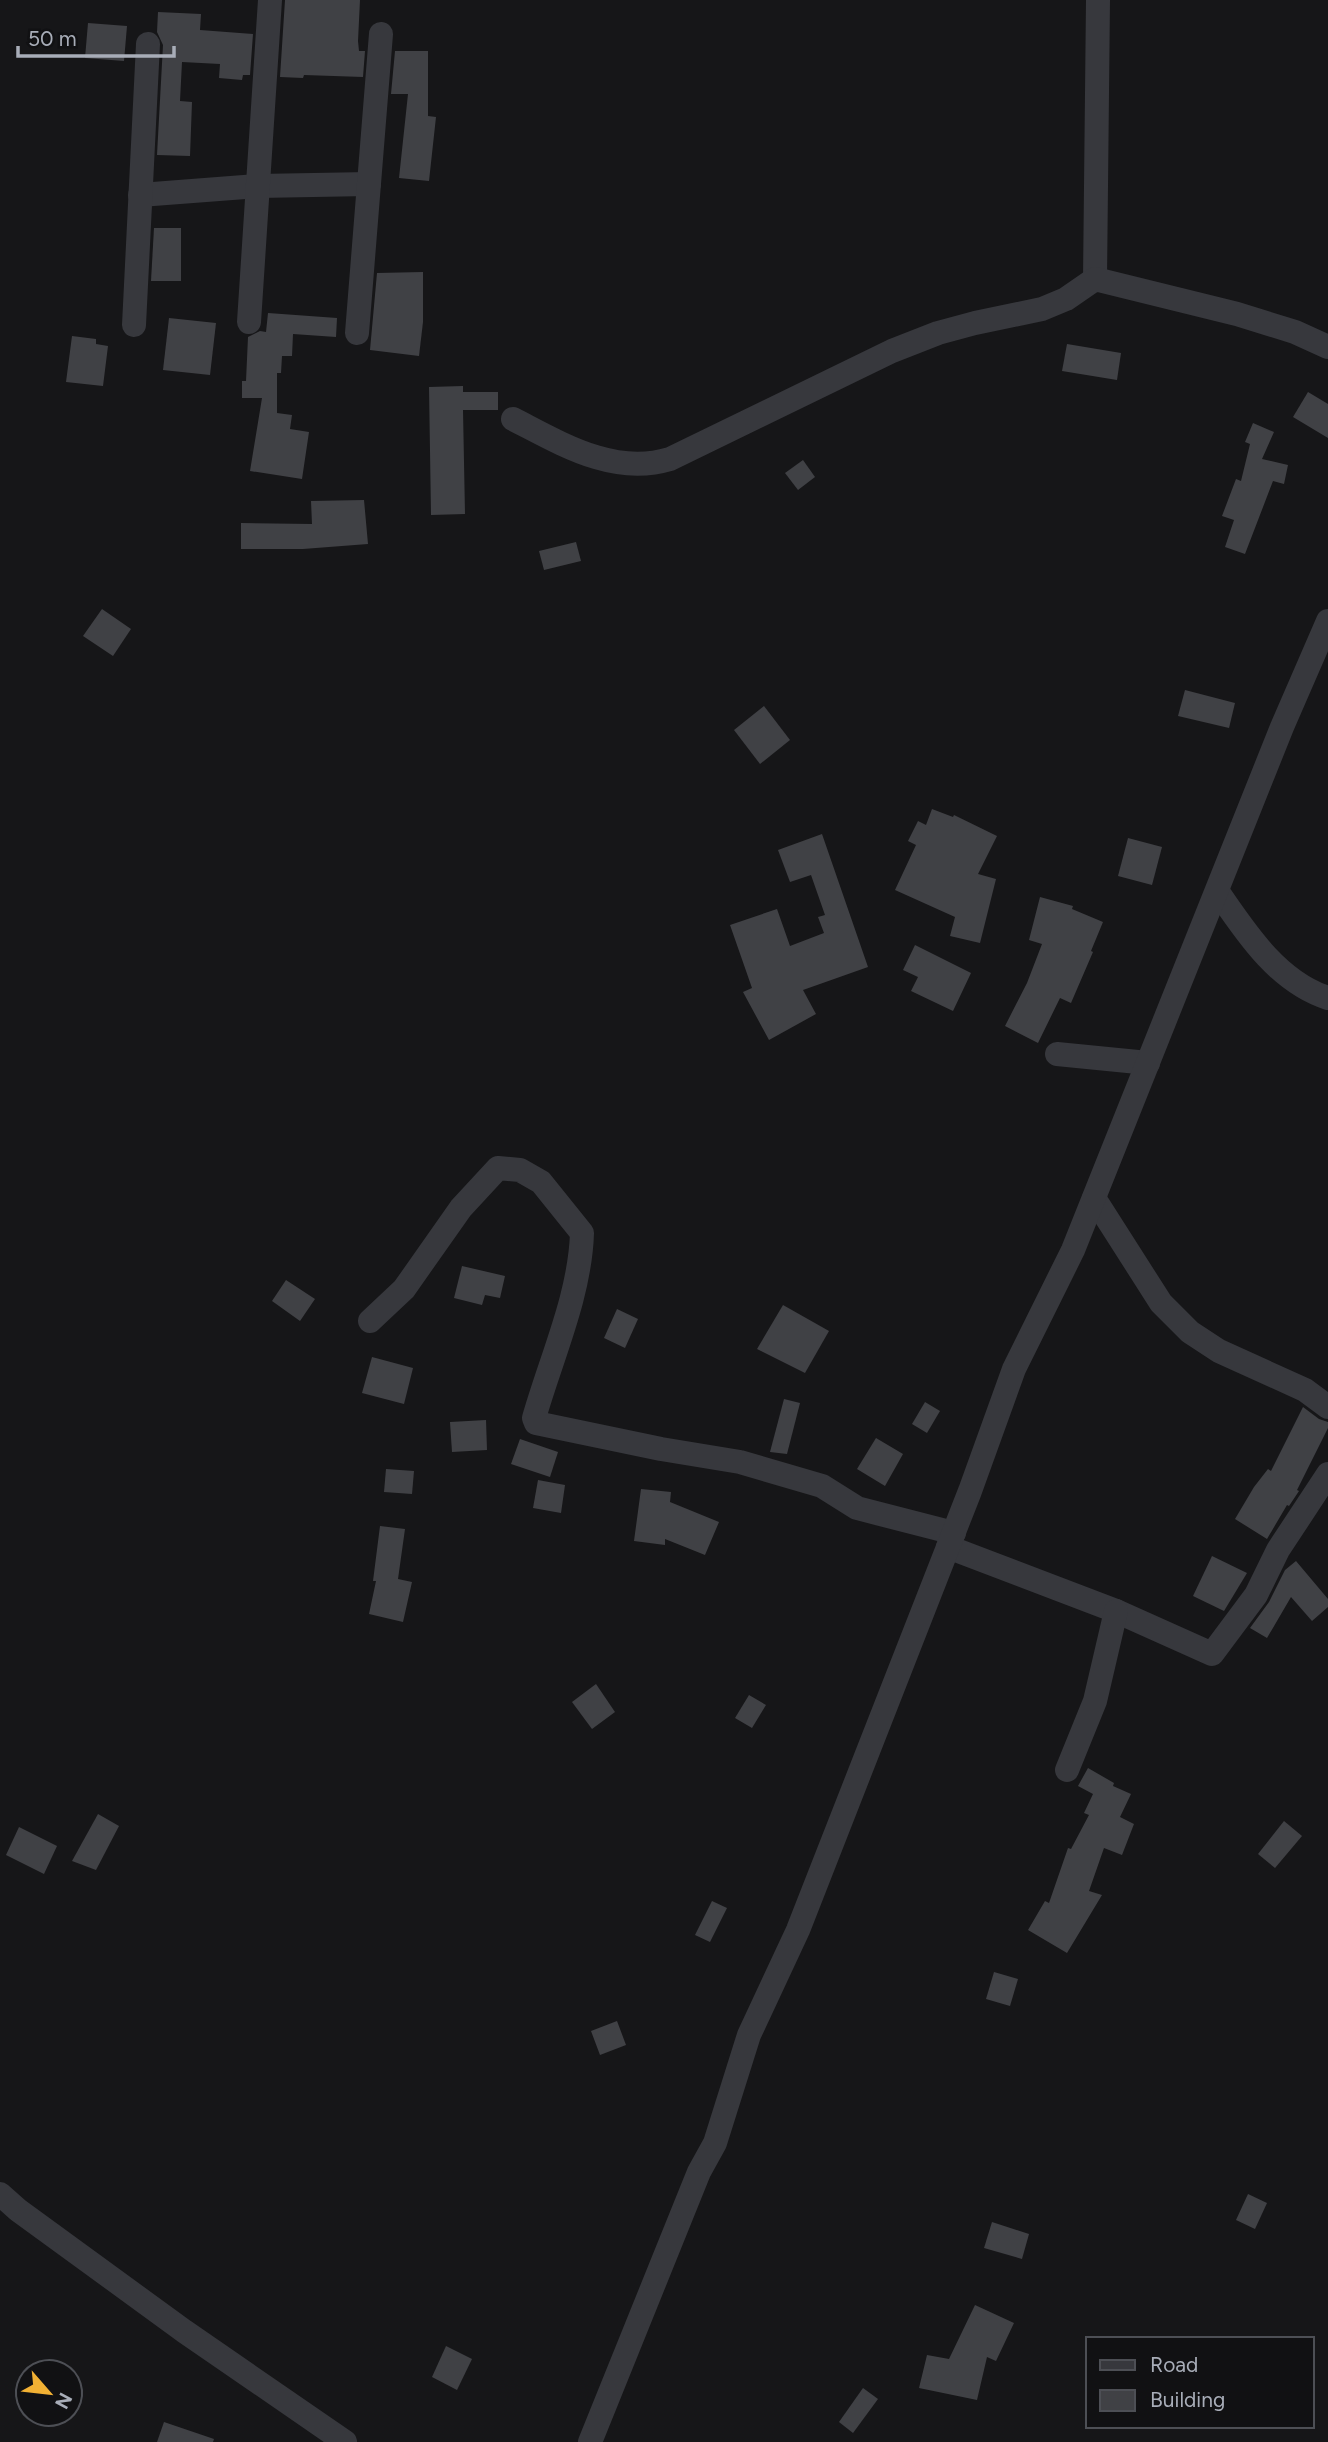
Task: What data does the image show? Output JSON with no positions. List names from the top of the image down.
{
  "legend": ["Road", "Building"],
  "scale_bar": "50 m",
  "north": "bottom right"
}
